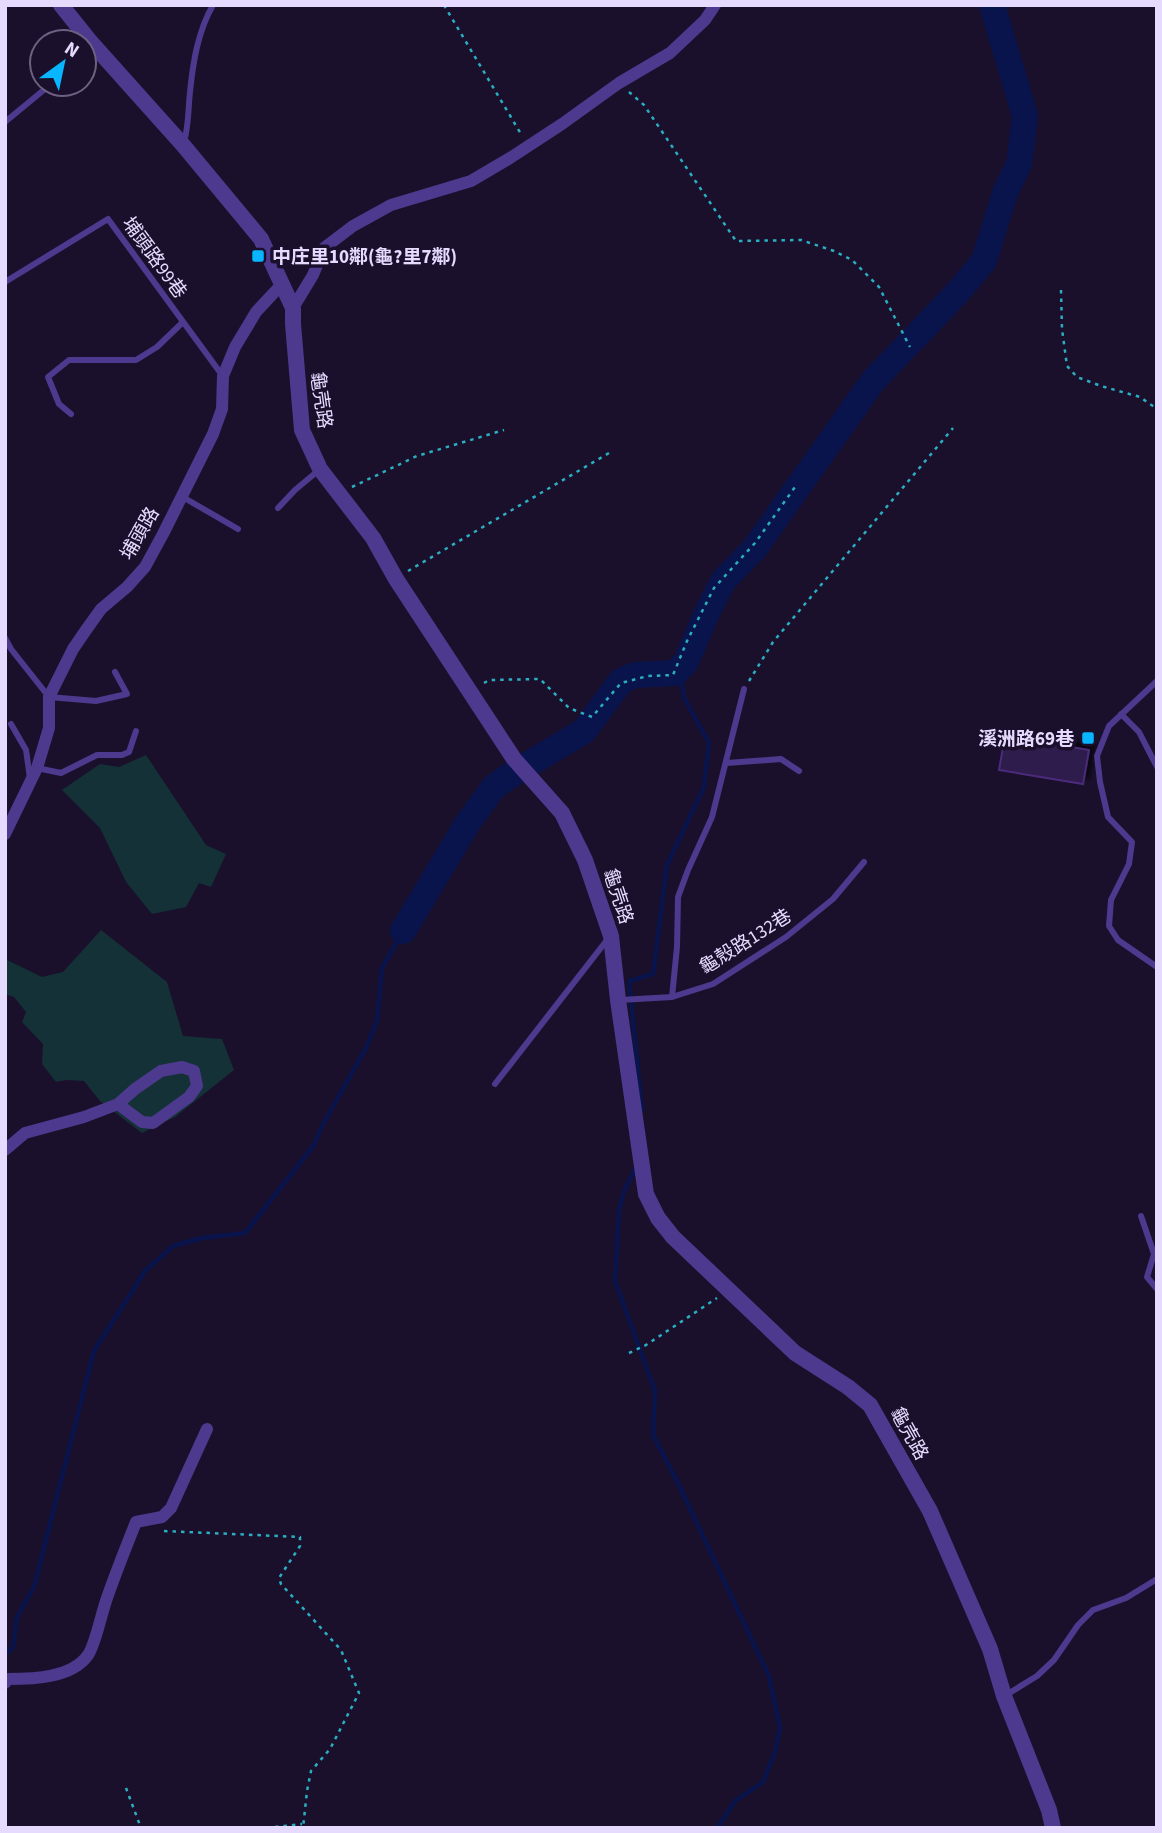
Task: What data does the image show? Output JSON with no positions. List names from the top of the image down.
{
  "streets": {
    "street": ["龜壳路", "埔頭路"],
    "lane": ["埔頭路99巷", "龜殼路132巷"]
  },
  "crossings": [
    ["埔頭路99巷", "埔頭路"],
    ["龜壳路", "埔頭路"],
    ["龜壳路", "龜殼路132巷"]
  ],
  "places": {
    "transit": ["中庄里10鄰(龜?里7鄰)", "溪洲路69巷"]
  },
  "north": "top right"
}
